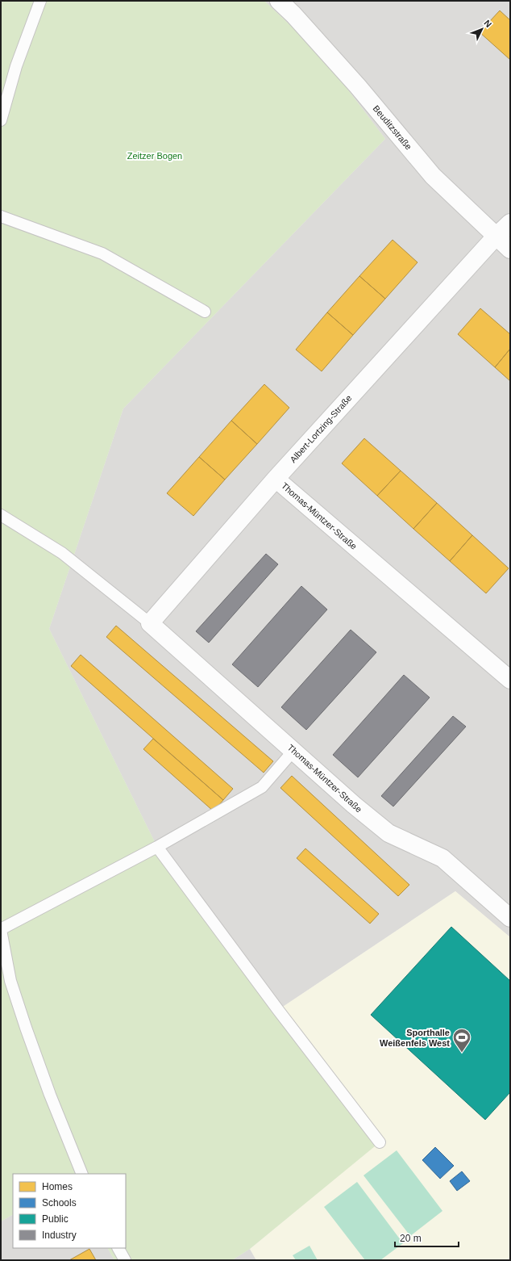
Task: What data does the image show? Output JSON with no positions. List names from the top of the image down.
{
  "streets": {
    "street": ["Beuditzstraße", "Albert-Lortzing-Straße", "Thomas-Müntzer-Straße"]
  },
  "crossings": [
    ["Beuditzstraße", "Albert-Lortzing-Straße"],
    ["Albert-Lortzing-Straße", "Thomas-Müntzer-Straße"]
  ],
  "parks": ["Zeitzer Bogen"],
  "places": {
    "sports": ["Sporthalle Weißenfels West"]
  },
  "legend": [
    "Homes",
    "Schools",
    "Public",
    "Industry"
  ],
  "scale_bar": "20 m",
  "north": "top right"
}
